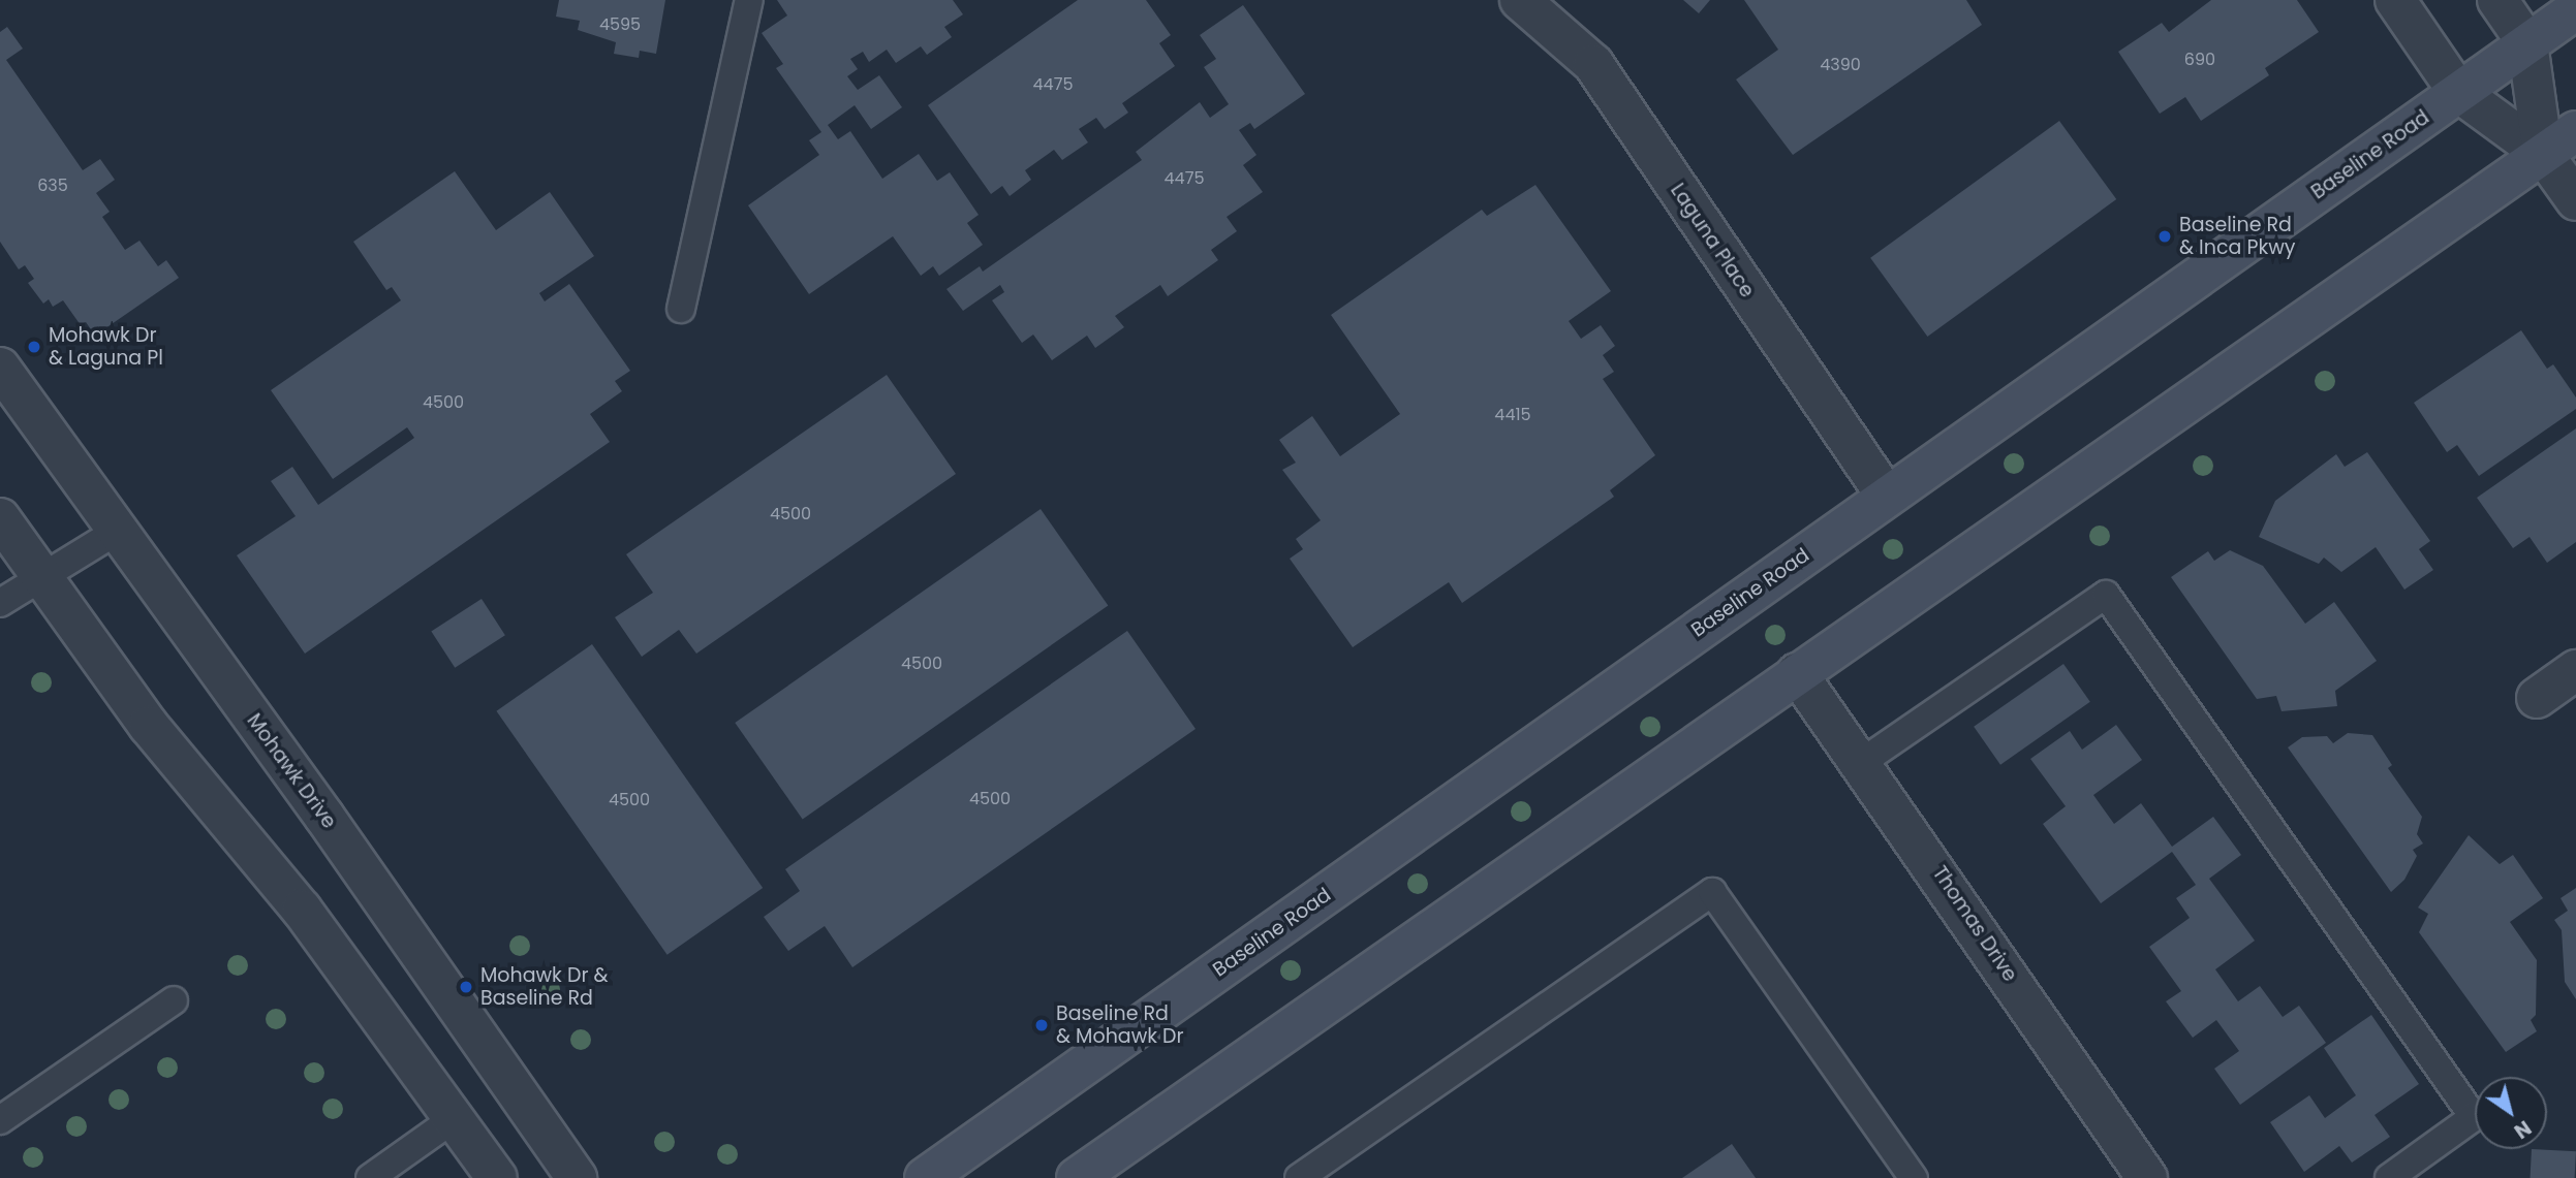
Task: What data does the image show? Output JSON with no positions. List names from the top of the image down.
{
  "streets": {
    "main road": ["Baseline Road"],
    "street": ["Laguna Place", "Mohawk Drive", "Thomas Drive"]
  },
  "crossings": [
    ["Baseline Road", "Laguna Place"]
  ],
  "places": [
    "Baseline Rd & Inca Pkwy",
    "Mohawk Dr & Laguna Pl",
    "Mohawk Dr & Baseline Rd",
    "Baseline Rd & Mohawk Dr"
  ],
  "house_numbers": [
    "4595",
    "690",
    "4390",
    "4475",
    "4475",
    "635",
    "4500",
    "4415",
    "4500",
    "4500",
    "4500",
    "4500"
  ],
  "north": "bottom right"
}
